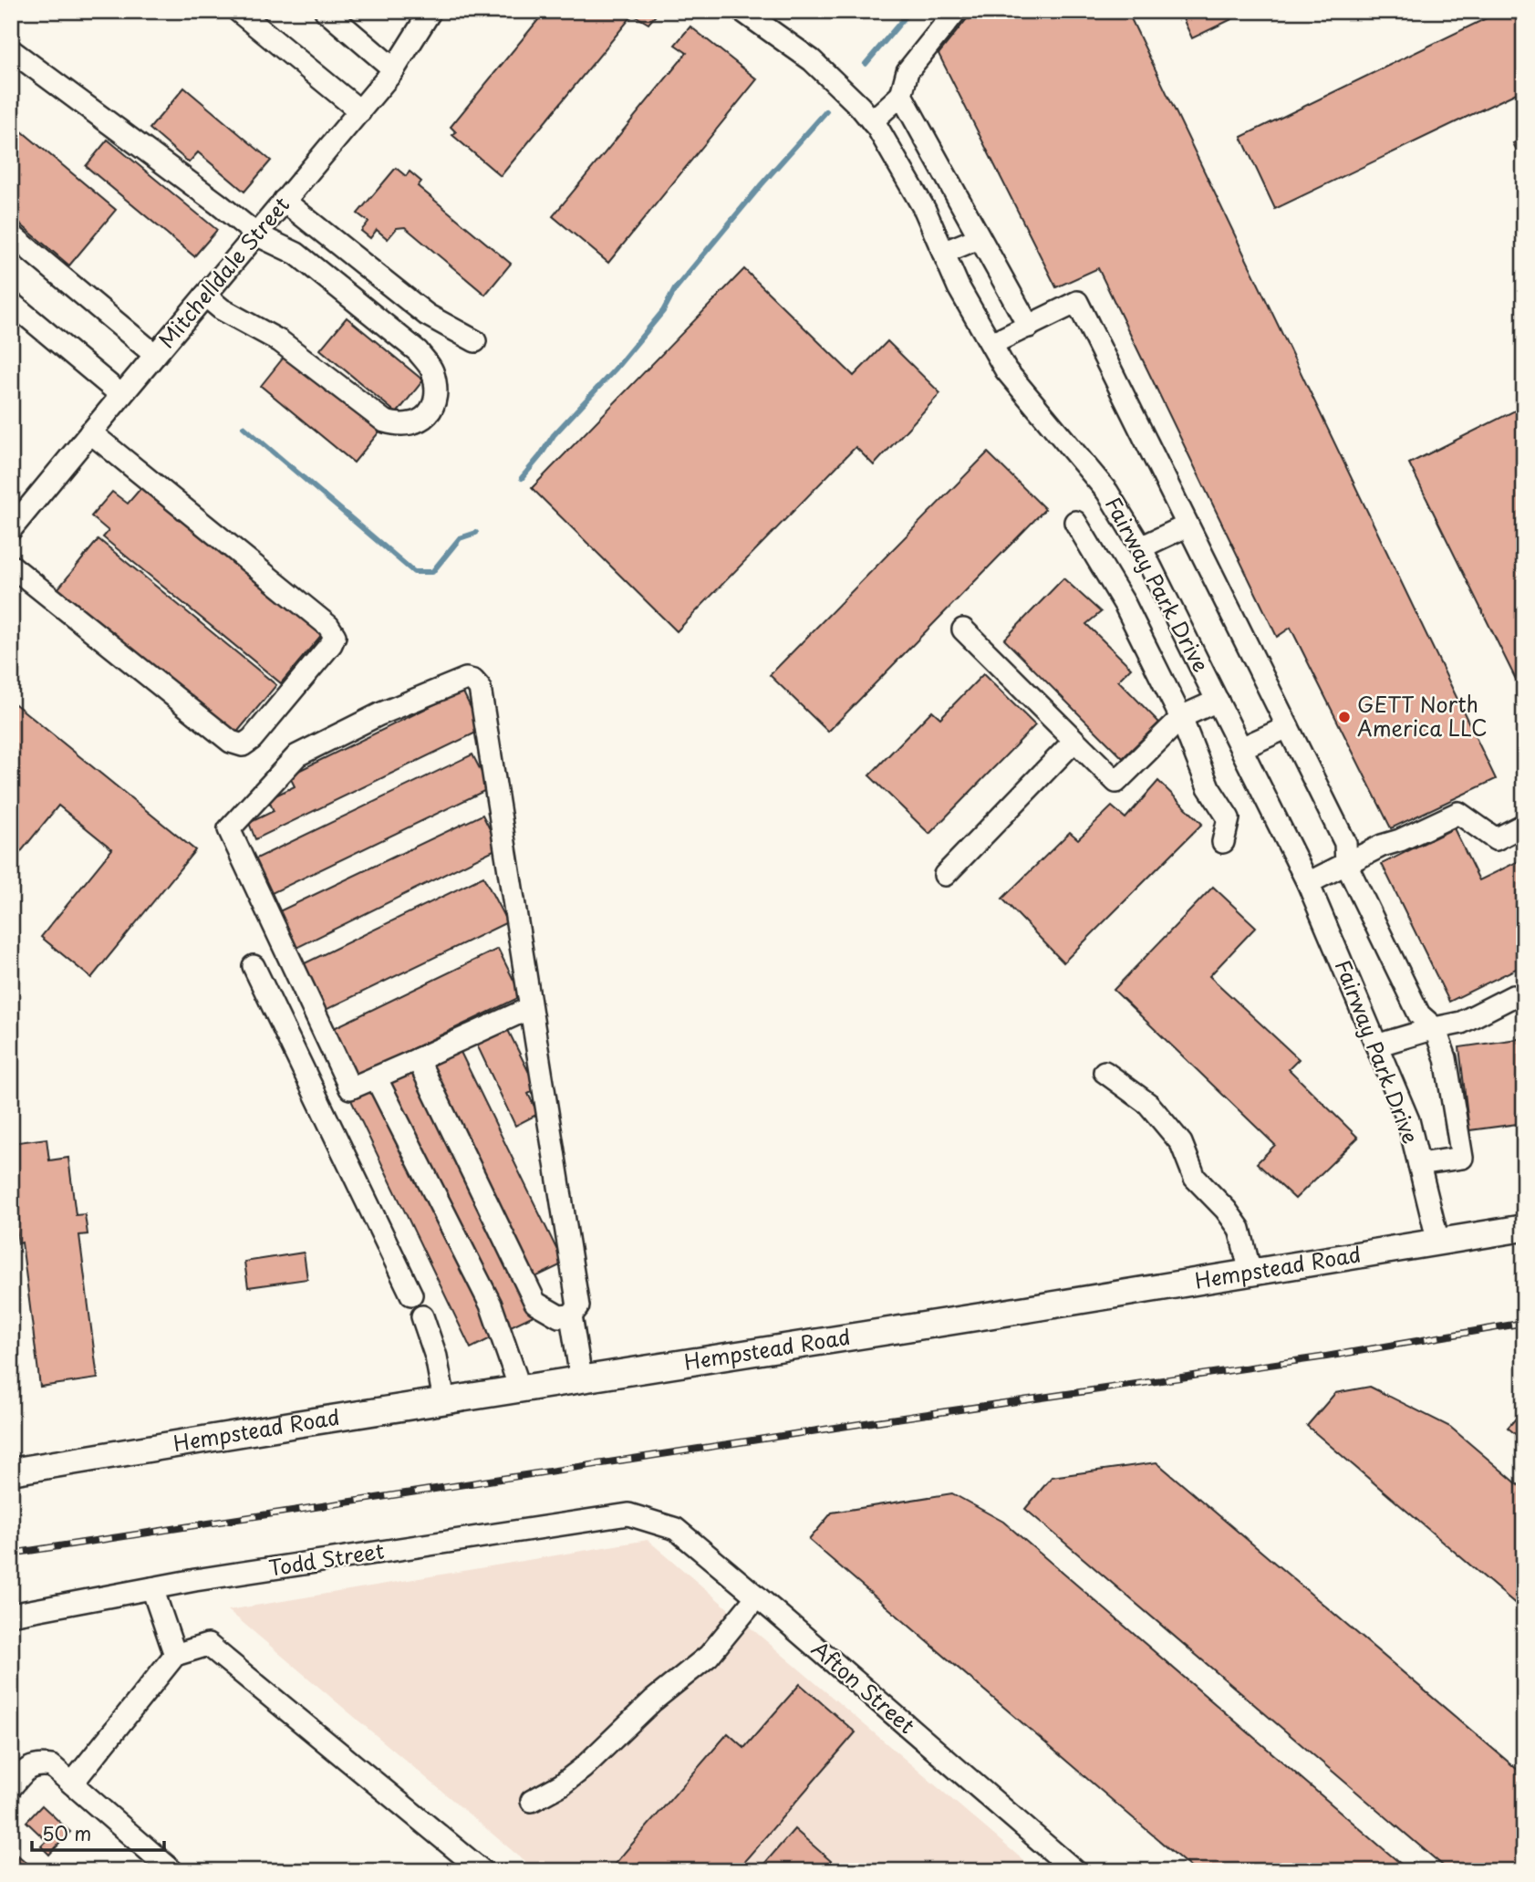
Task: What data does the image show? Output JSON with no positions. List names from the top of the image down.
{
  "streets": {
    "main road": ["Hempstead Road"],
    "street": [
      "Mitchelldale Street",
      "Fairway Park Drive",
      "Todd Street",
      "Afton Street"
    ]
  },
  "crossings": [
    ["Fairway Park Drive", "Hempstead Road"],
    ["Todd Street", "Afton Street"]
  ],
  "places": ["GETT North America LLC"],
  "scale_bar": "50 m"
}
